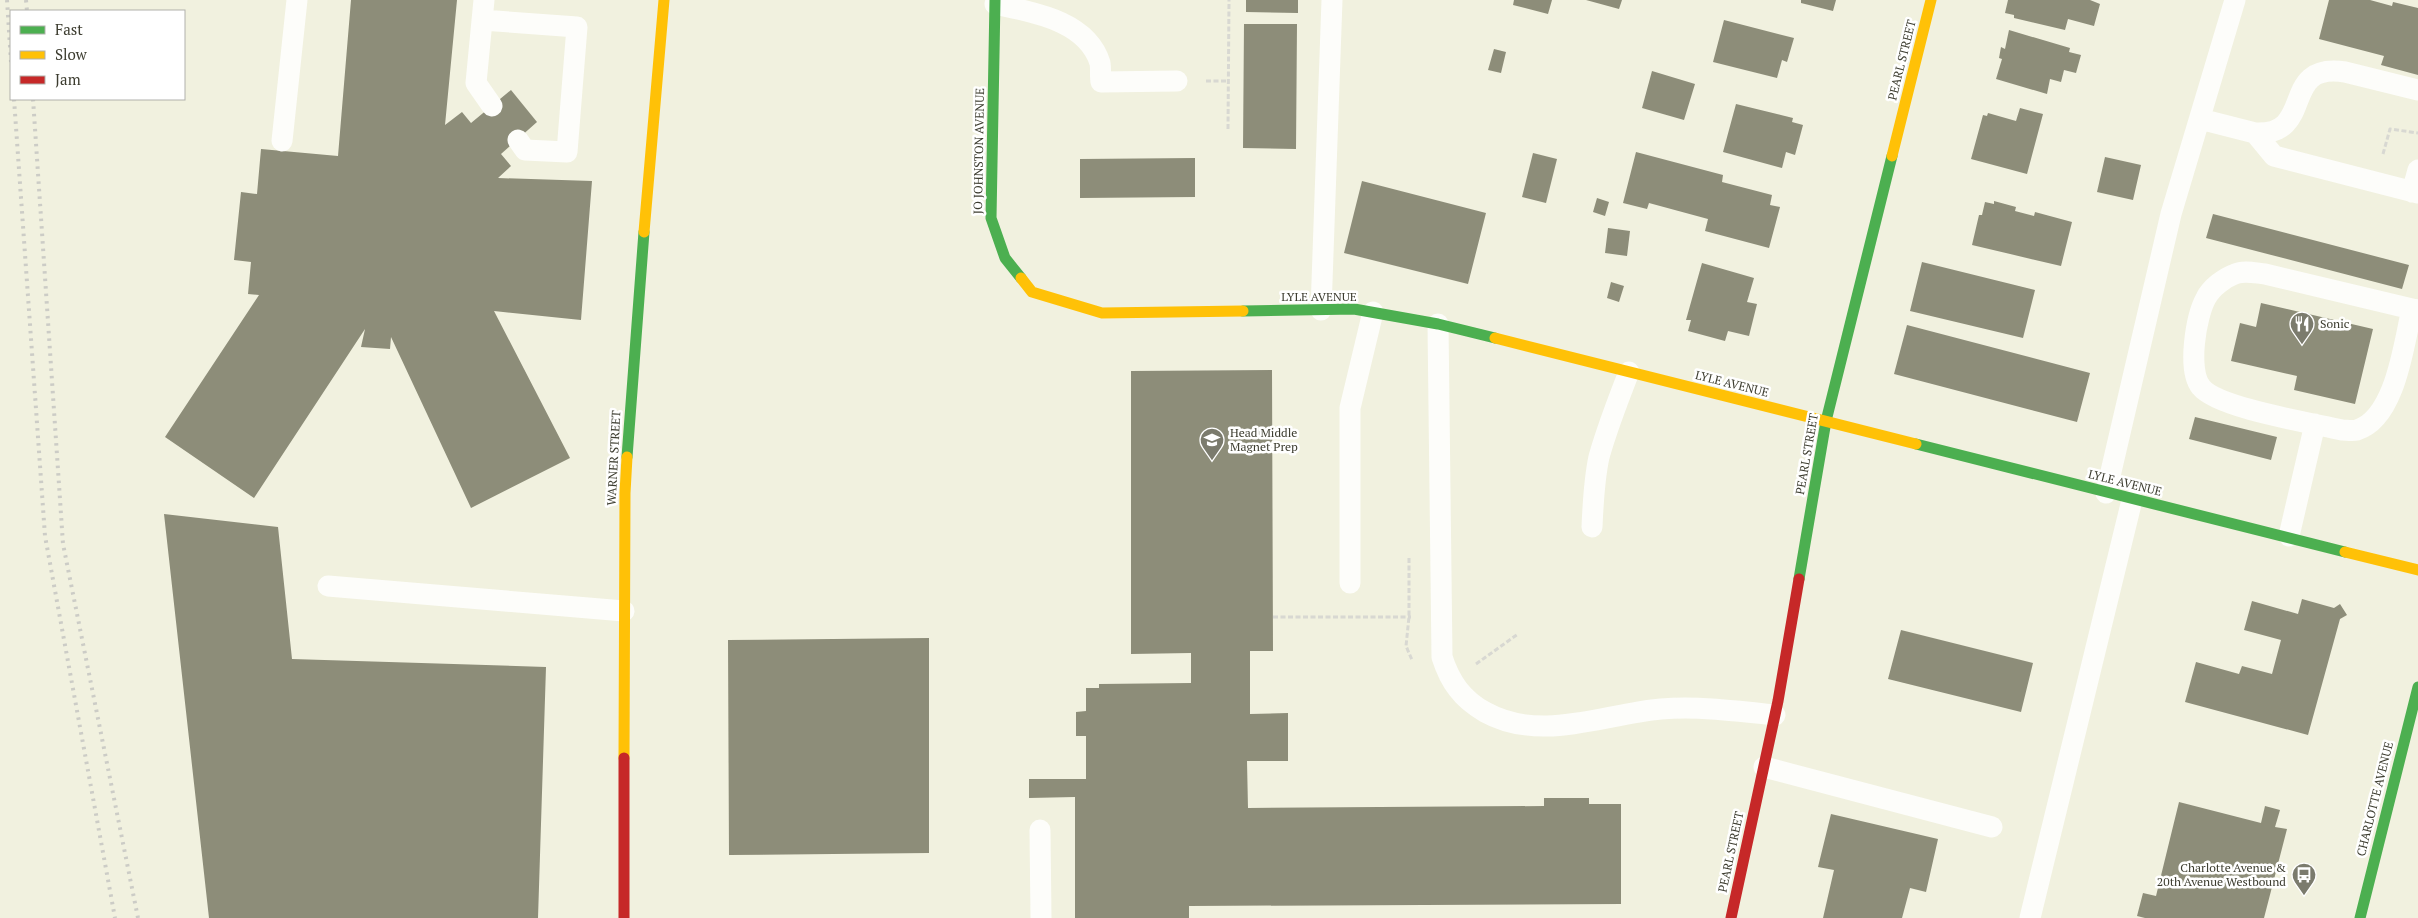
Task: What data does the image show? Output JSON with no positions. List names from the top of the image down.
{
  "streets": {
    "street": [
      "PEARL STREET",
      "JO JOHNSTON AVENUE",
      "LYLE AVENUE",
      "WARNER STREET",
      "CHARLOTTE AVENUE"
    ]
  },
  "crossings": [
    ["PEARL STREET", "LYLE AVENUE"],
    ["JO JOHNSTON AVENUE", "LYLE AVENUE"]
  ],
  "places": {
    "restaurant": ["Sonic"],
    "school or university": ["Head Middle Magnet Prep"],
    "bus stop": ["Charlotte Avenue & 20th Avenue Westbound"]
  },
  "legend": ["Fast", "Slow", "Jam"]
}
